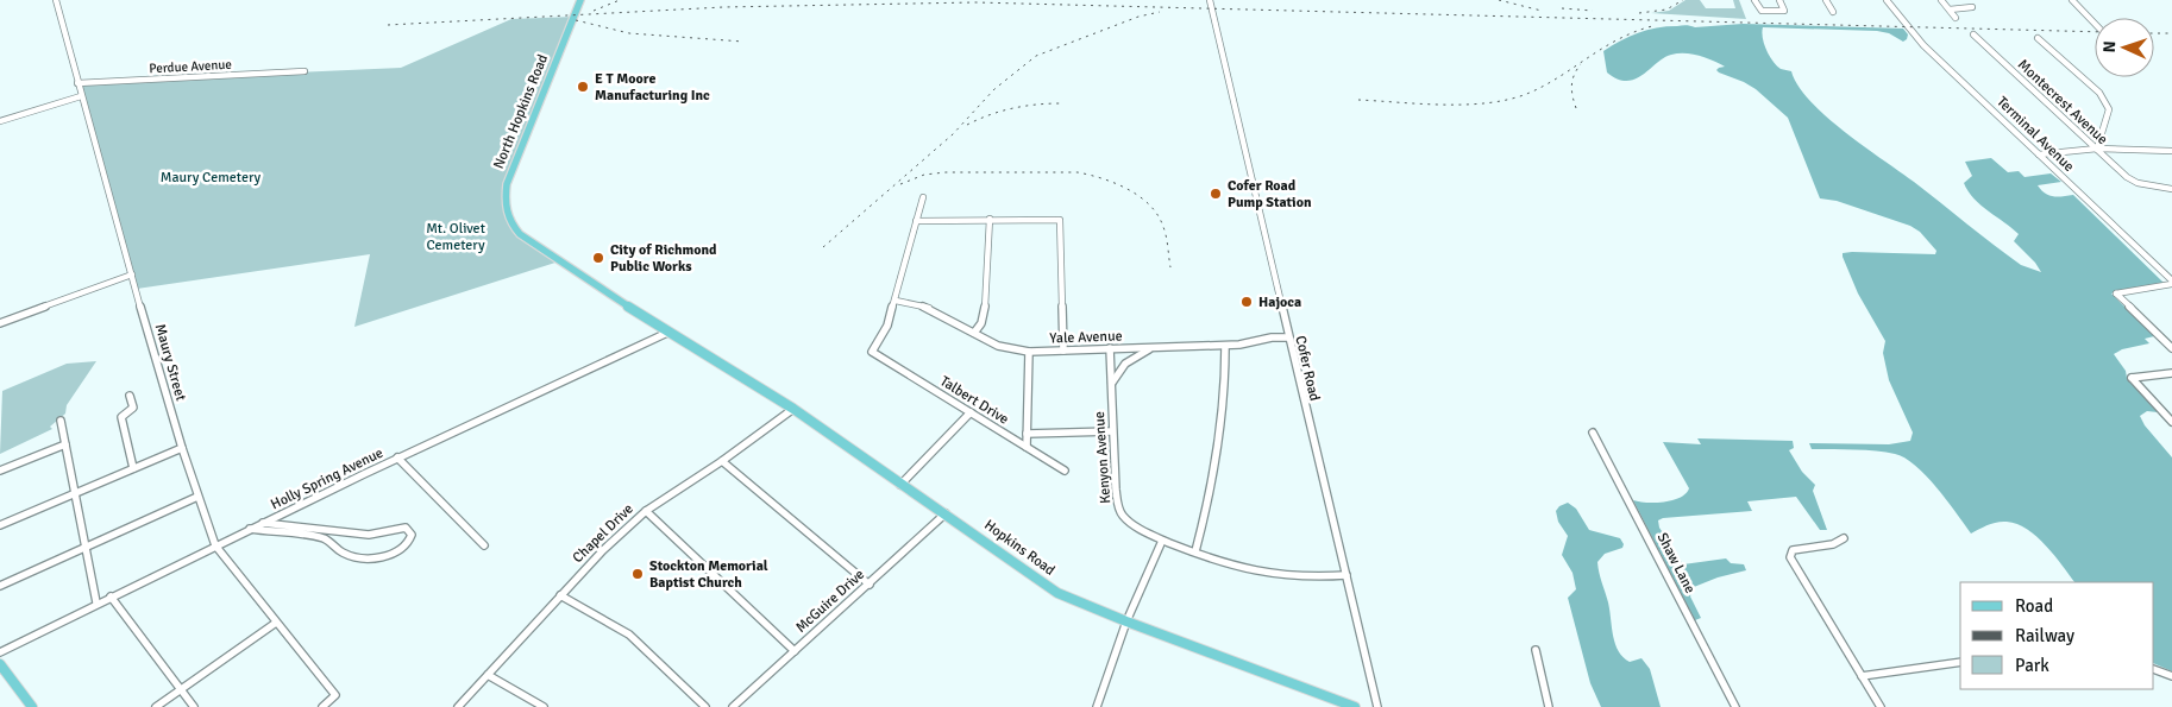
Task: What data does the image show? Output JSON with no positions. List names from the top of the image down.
{
  "streets": {
    "main road": ["North Hopkins Road", "Hopkins Road"],
    "street": [
      "Perdue Avenue",
      "Montecrest Avenue",
      "Terminal Avenue",
      "Yale Avenue",
      "Maury Street",
      "Cofer Road",
      "Talbert Drive",
      "Kenyon Avenue",
      "Holly Spring Avenue",
      "Chapel Drive",
      "Shaw Lane",
      "McGuire Drive"
    ]
  },
  "crossings": [
    ["Perdue Avenue", "Maury Street"],
    ["North Hopkins Road", "Holly Spring Avenue"],
    ["North Hopkins Road", "Hopkins Road"],
    ["Yale Avenue", "Cofer Road"],
    ["Yale Avenue", "Talbert Drive"],
    ["Yale Avenue", "Kenyon Avenue"],
    ["Maury Street", "Holly Spring Avenue"],
    ["Chapel Drive", "Hopkins Road"],
    ["Hopkins Road", "McGuire Drive"]
  ],
  "parks": ["Maury Cemetery", "Mt. Olivet Cemetery"],
  "places": [
    "E T Moore Manufacturing Inc",
    "Cofer Road Pump Station",
    "City of Richmond Public Works",
    "Hajoca",
    "Stockton Memorial Baptist Church"
  ],
  "legend": ["Road", "Railway", "Park"],
  "north": "left"
}
